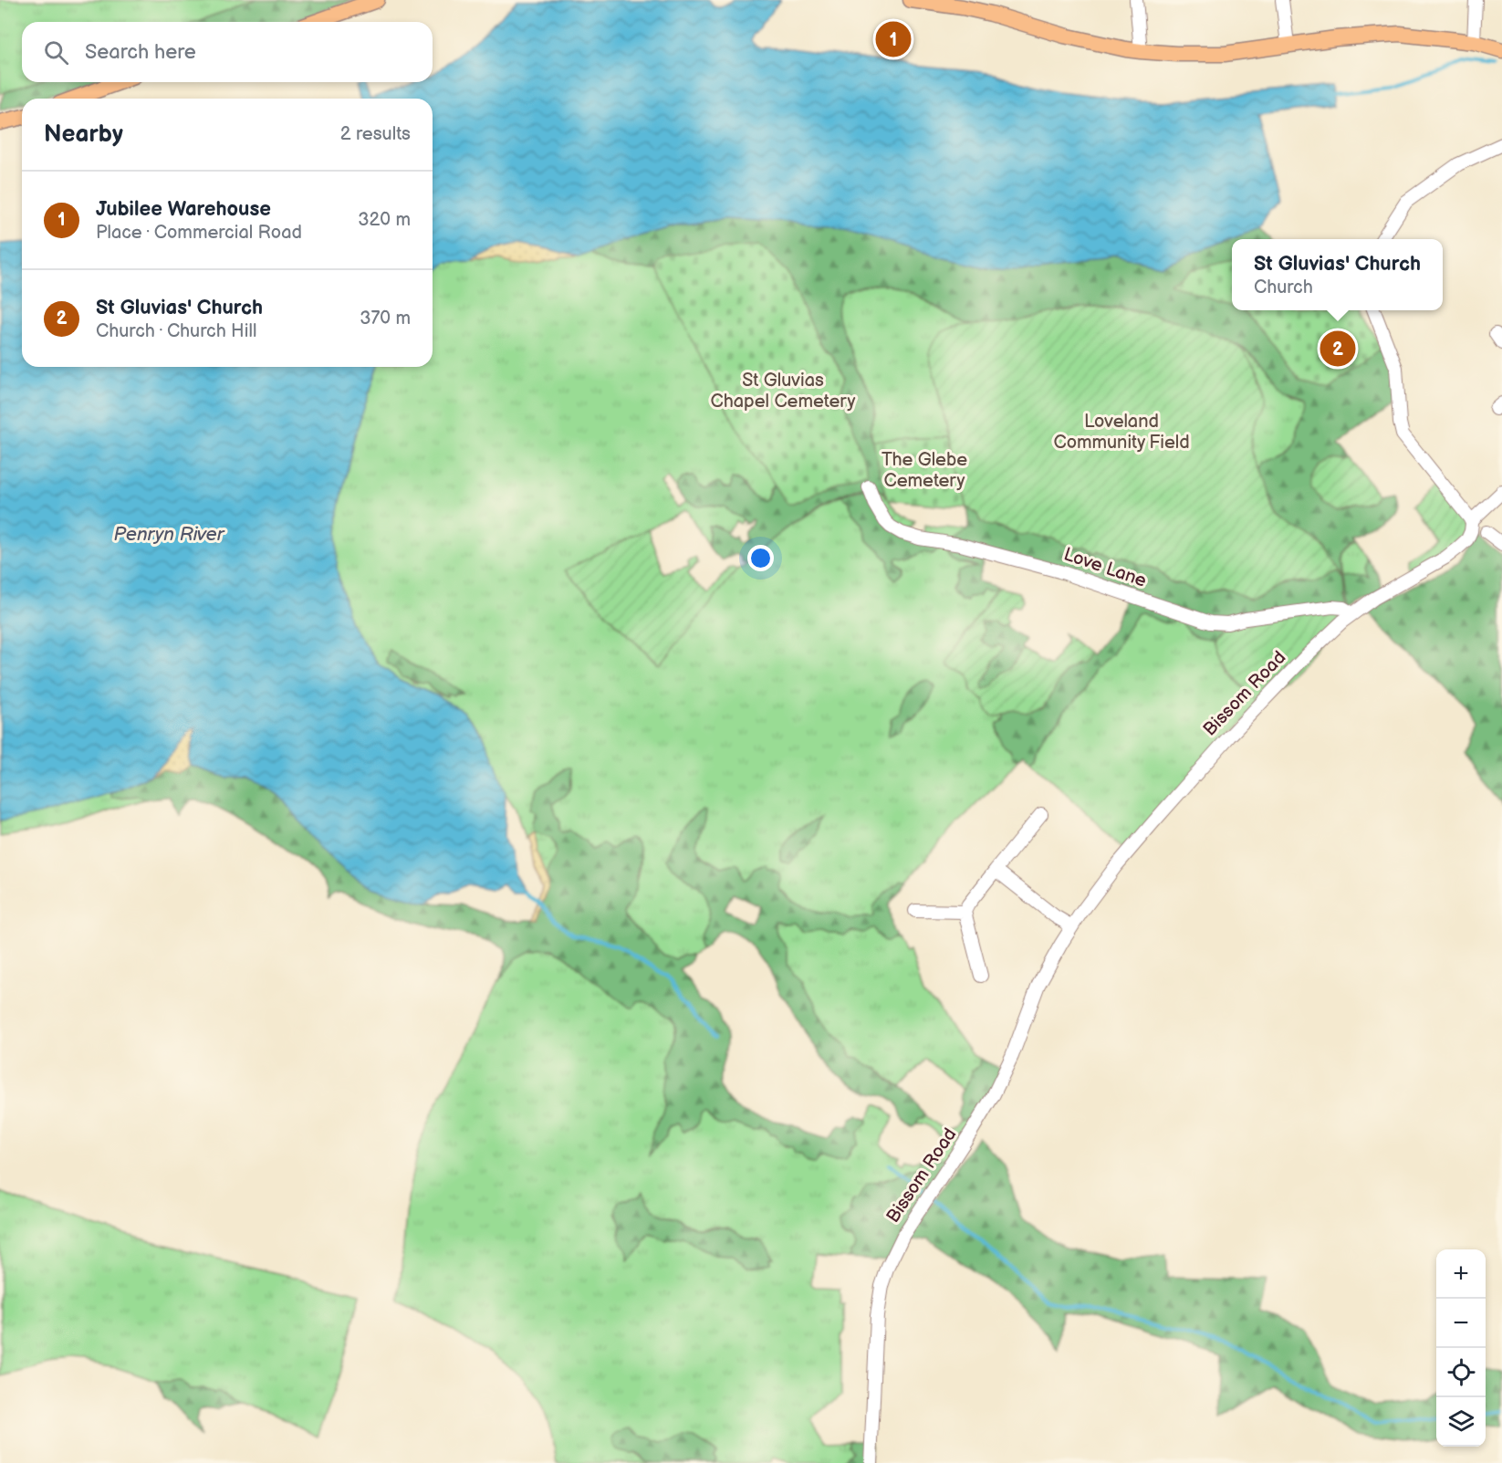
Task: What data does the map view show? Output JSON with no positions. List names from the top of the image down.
{
  "streets": {
    "street": ["Love Lane", "Bissom Road"]
  },
  "crossings": [
    ["Love Lane", "Bissom Road"]
  ],
  "water": ["Penryn River"],
  "parks": ["St Gluvias Chapel Cemetery", "Loveland Community Field", "The Glebe Cemetery"],
  "page": {
    "pins": ["1", "2"],
    "search": "Search here",
    "heading": ["Nearby", "2 results"],
    "list": [
      {
        "mark": "1",
        "name": "Jubilee Warehouse",
        "note": "Place · Commercial Road",
        "value": "320 m"
      },
      {
        "mark": "2",
        "name": "St Gluvias' Church",
        "note": "Church · Church Hill",
        "value": "370 m"
      }
    ],
    "popup": ["St Gluvias' Church", "Church"],
    "map_buttons": ["+", "−"]
  }
}
